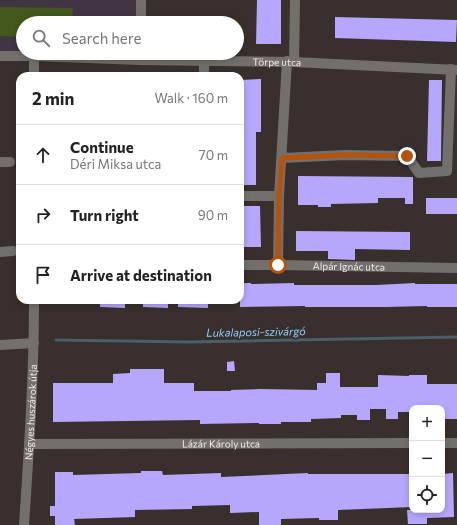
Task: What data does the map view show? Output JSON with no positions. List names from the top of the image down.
{
  "streets": {
    "street": [
      "Törpe utca",
      "Alpár Ignác utca",
      "Négyes huszárok útja",
      "Lázár Károly utca"
    ]
  },
  "crossings": [
    ["Négyes huszárok útja", "Lázár Károly utca"]
  ],
  "water": ["Lukalaposi-szivárgó"],
  "page": {
    "search": "Search here",
    "heading": ["2 min", "Walk · 160 m"],
    "list": [
      ["Continue", "Déri Miksa utca", "70 m"],
      ["Turn right", "90 m"],
      "Arrive at destination"
    ],
    "map_buttons": ["+", "−"]
  }
}
